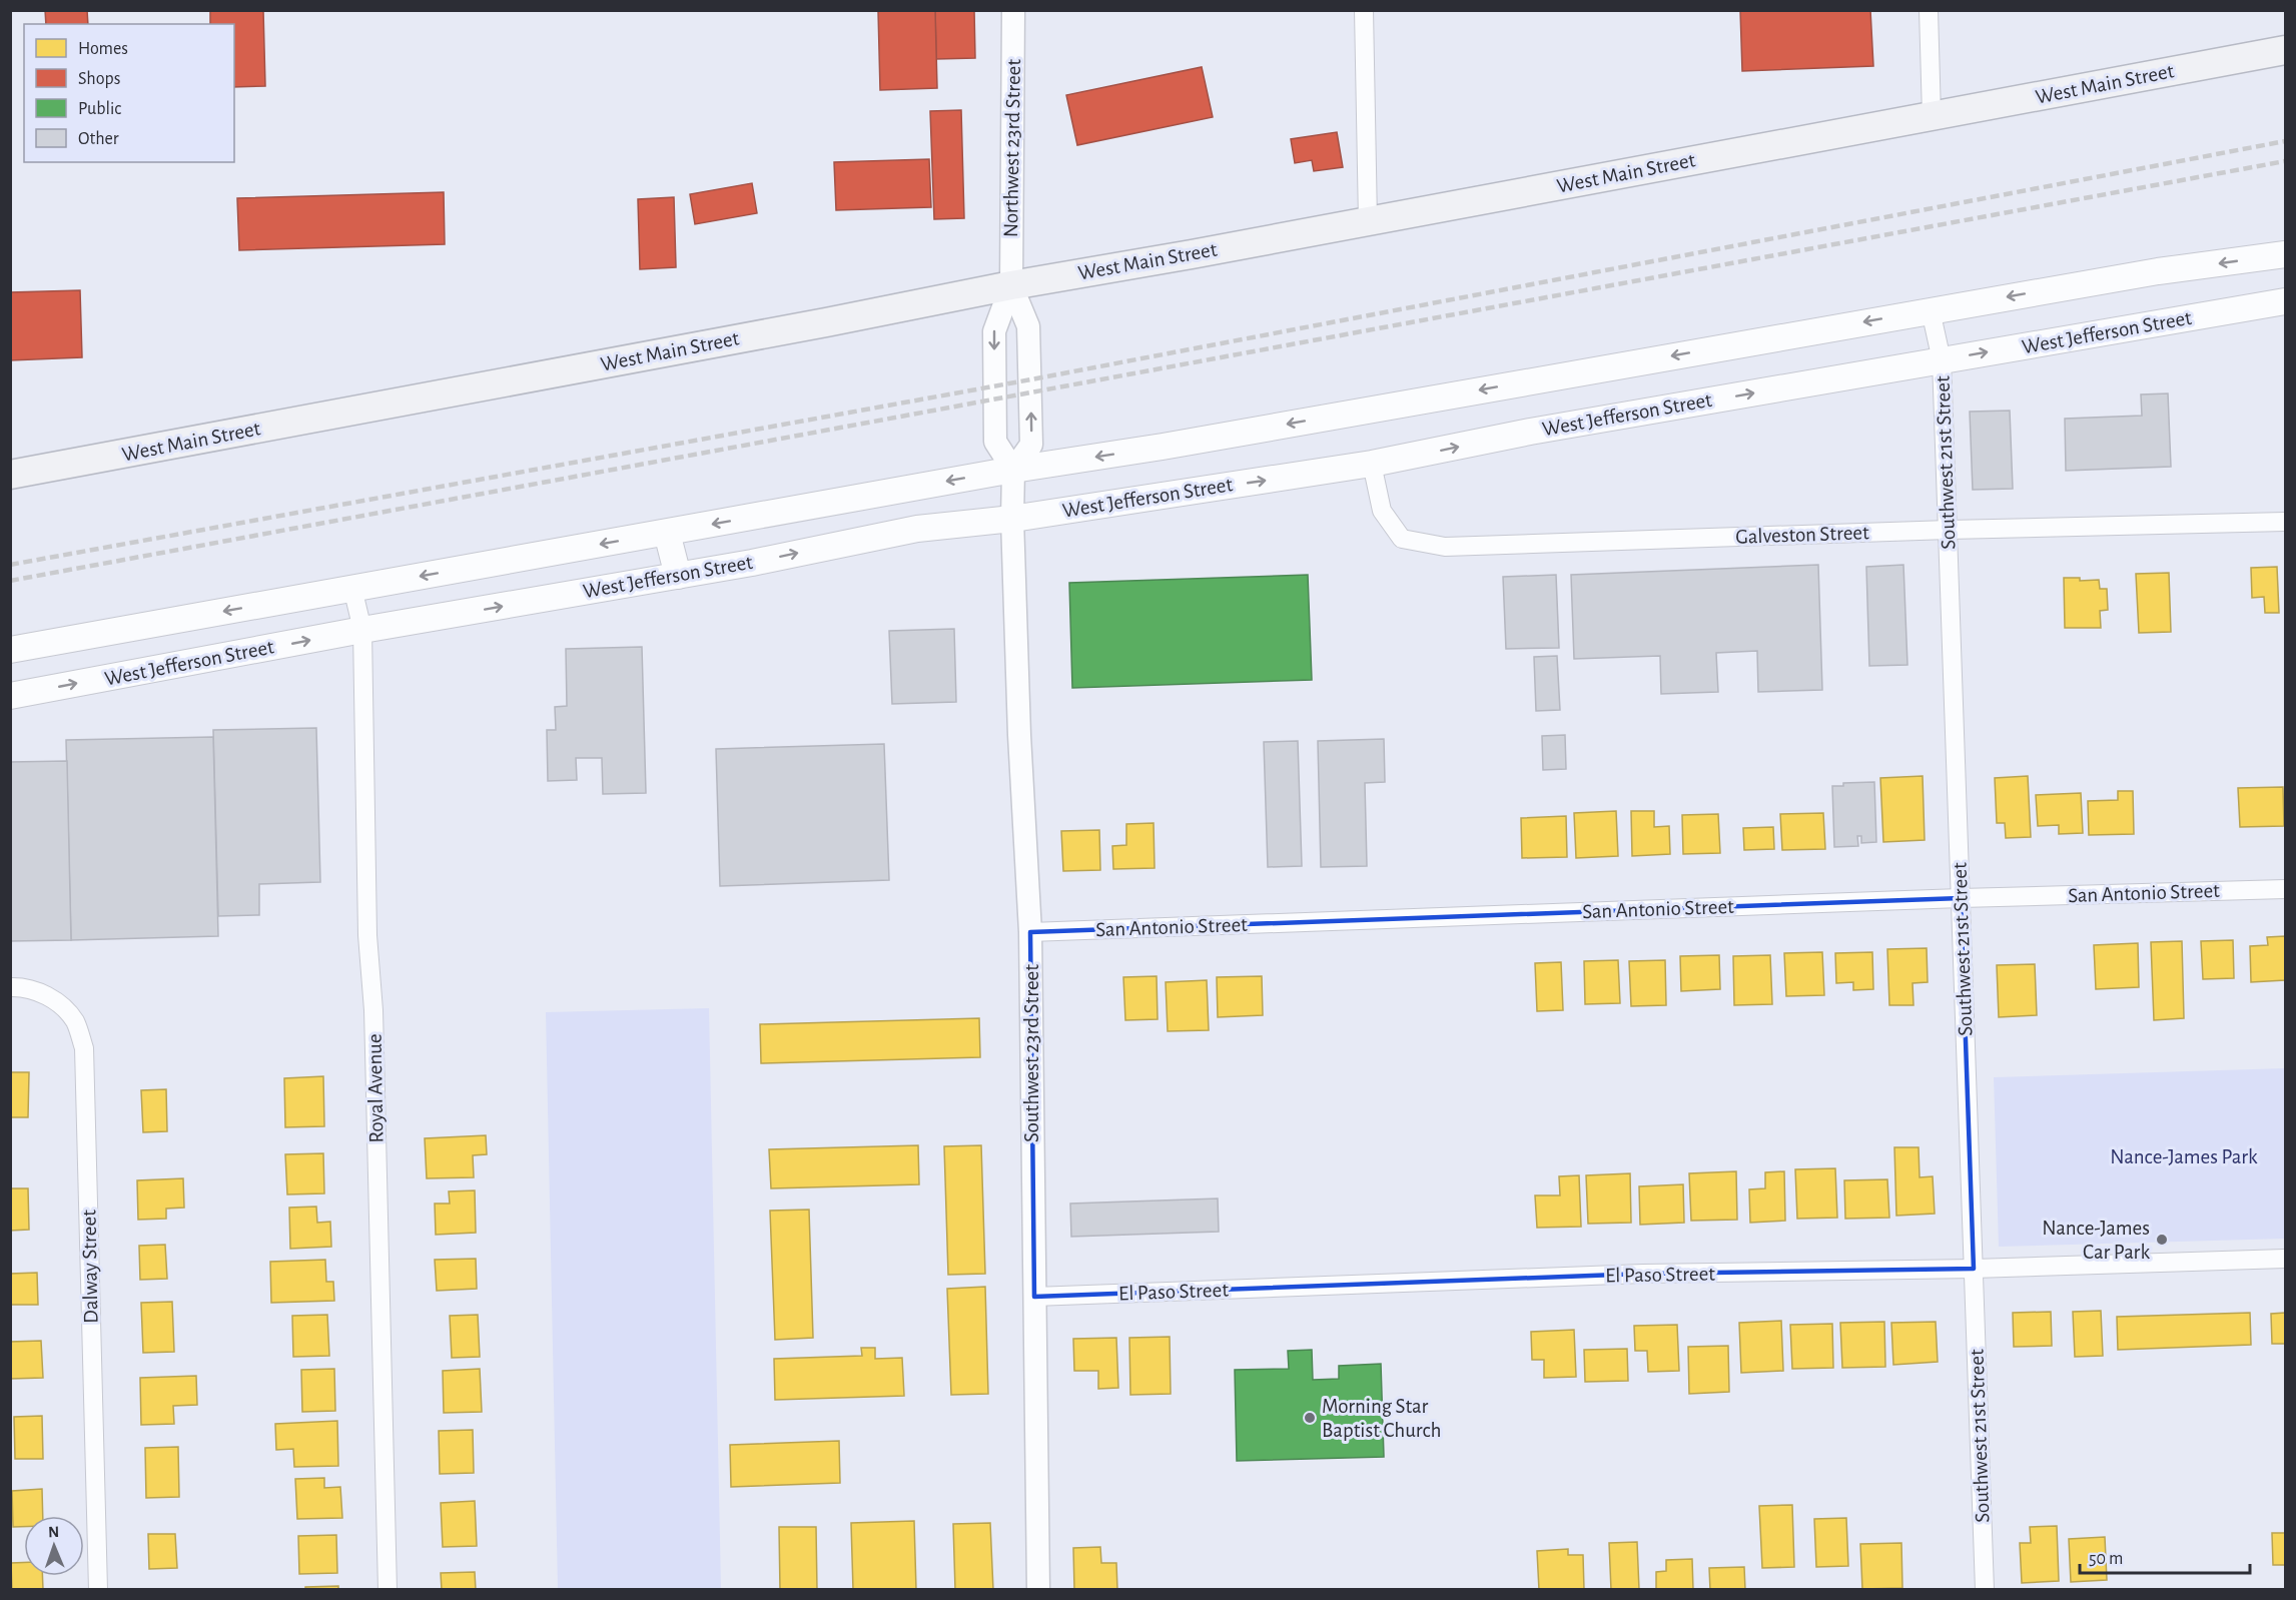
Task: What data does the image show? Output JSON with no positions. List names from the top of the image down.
{
  "streets": {
    "main road": ["West Main Street", "West Jefferson Street"],
    "street": [
      "Northwest 23rd Street",
      "Southwest 21st Street",
      "Galveston Street",
      "San Antonio Street",
      "Southwest 23rd Street",
      "Royal Avenue",
      "Dalway Street",
      "El Paso Street"
    ]
  },
  "crossings": [
    ["West Main Street", "Northwest 23rd Street"],
    ["Northwest 23rd Street", "West Jefferson Street"],
    ["West Jefferson Street", "Southwest 21st Street"],
    ["West Jefferson Street", "Galveston Street"],
    ["West Jefferson Street", "Southwest 23rd Street"],
    ["West Jefferson Street", "Royal Avenue"],
    ["Southwest 21st Street", "Galveston Street"],
    ["Southwest 21st Street", "San Antonio Street"],
    ["Southwest 21st Street", "El Paso Street"],
    ["San Antonio Street", "Southwest 23rd Street"],
    ["Southwest 23rd Street", "El Paso Street"]
  ],
  "parks": ["Nance-James Park"],
  "places": ["Nance-James Car Park", "Morning Star Baptist Church"],
  "legend": [
    "Homes",
    "Shops",
    "Public",
    "Other"
  ],
  "scale_bar": "50 m",
  "north": "top"
}
